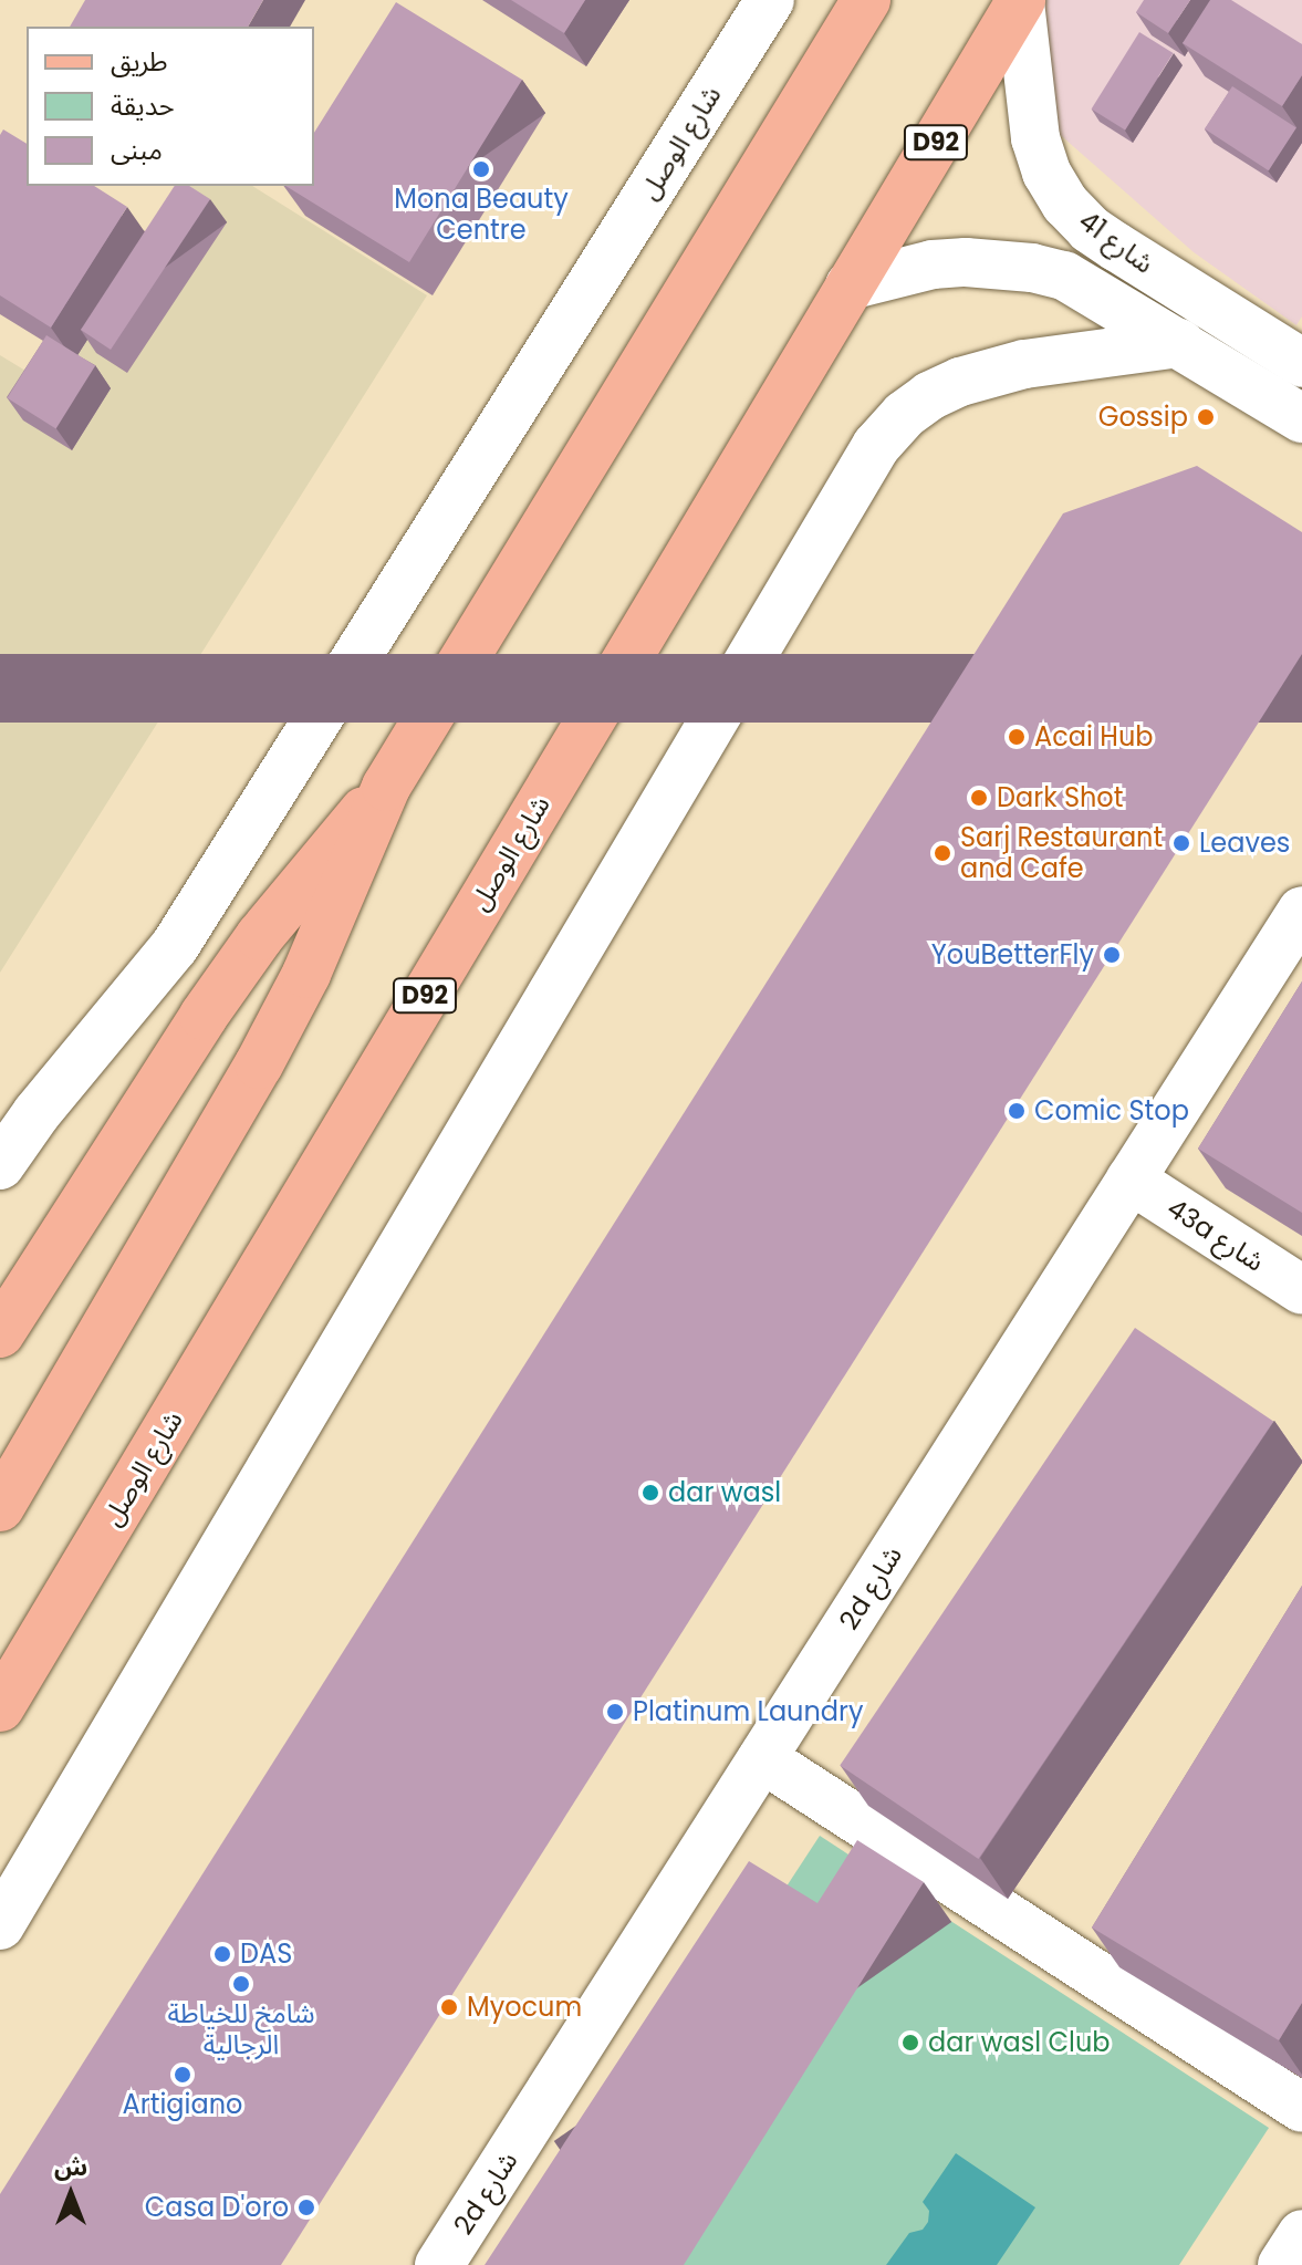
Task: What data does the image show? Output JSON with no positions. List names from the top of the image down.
{
  "streets": {
    "main road": ["شارع الوصل", "D92"],
    "street": ["شارع 41", "43a شارع", "2d شارع"]
  },
  "crossings": [
    ["شارع الوصل", "شارع 41"],
    ["43a شارع", "2d شارع"]
  ],
  "places": [
    "Mona Beauty Centre",
    "Gossip",
    "Acai Hub",
    "Dark Shot",
    "Leaves",
    "Sarj Restaurant and Cafe",
    "YouBetterFly",
    "Comic Stop",
    "dar wasl",
    "Platinum Laundry",
    "DAS",
    "شامخ للخياطة الرجالية",
    "Myocum",
    "dar wasl Club",
    "Artigiano",
    "Casa D'oro"
  ],
  "legend": ["طريق", "حديقة", "مبنى"],
  "north": "top"
}
